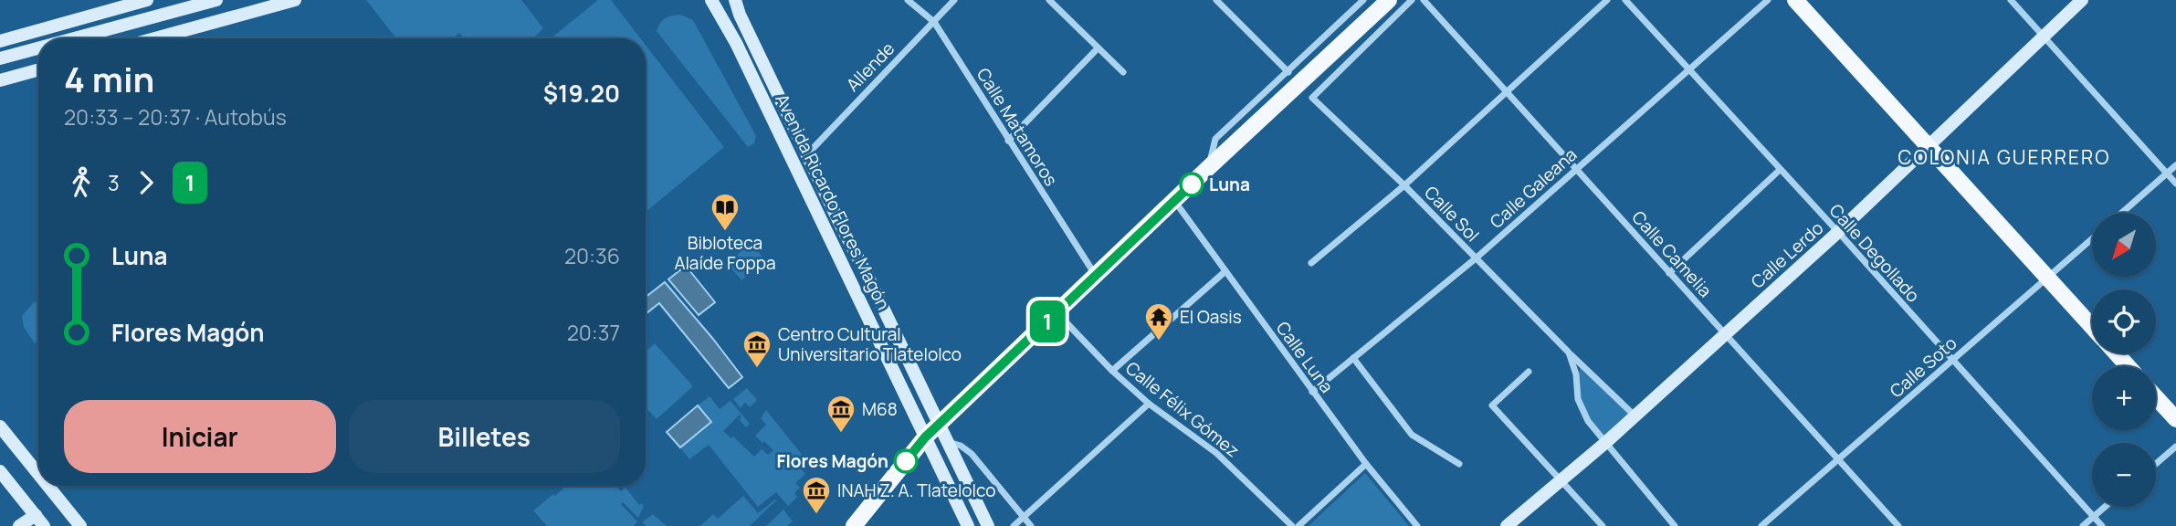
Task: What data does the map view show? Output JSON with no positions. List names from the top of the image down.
{
  "streets": {
    "main road": ["Avenida Ricardo Flores Magón", "Calle Lerdo"],
    "street": [
      "Allende",
      "Calle Matamoros",
      "Calle Galeana",
      "Calle Sol",
      "Calle Degollado",
      "Calle Camelia",
      "Calle Luna",
      "Calle Soto",
      "Calle Félix Gómez"
    ]
  },
  "crossings": [
    ["Allende", "Calle Matamoros"],
    ["Allende", "Avenida Ricardo Flores Magón"],
    ["Calle Galeana", "Calle Sol"],
    ["Calle Galeana", "Calle Degollado"],
    ["Calle Galeana", "Calle Camelia"],
    ["Calle Galeana", "Calle Luna"],
    ["Calle Sol", "Calle Lerdo"],
    ["Calle Degollado", "Calle Lerdo"],
    ["Calle Degollado", "Calle Soto"],
    ["Calle Camelia", "Calle Lerdo"],
    ["Calle Camelia", "Calle Soto"]
  ],
  "districts": ["COLONIA GUERRERO"],
  "places": {
    "other": ["Luna", "Flores Magón"],
    "library": ["Bibloteca Alaíde Foppa"],
    "temple": ["El Oasis"],
    "museum": ["Centro Cultural Universitario Tlatelolco", "M68", "INAH Z. A. Tlatelolco"]
  },
  "lines": ["bus line 1"],
  "north": "bottom left",
  "page": {
    "on_map": "1",
    "heading": ["4 min", "20:33 – 20:37 · Autobús", "$19.20"],
    "legs": ["3", "1"],
    "map_buttons": ["+", "−"],
    "list": [
      {
        "name": "Luna",
        "value": "20:36"
      },
      {
        "name": "Flores Magón",
        "value": "20:37"
      }
    ],
    "buttons": ["Iniciar", "Billetes"]
  }
}
